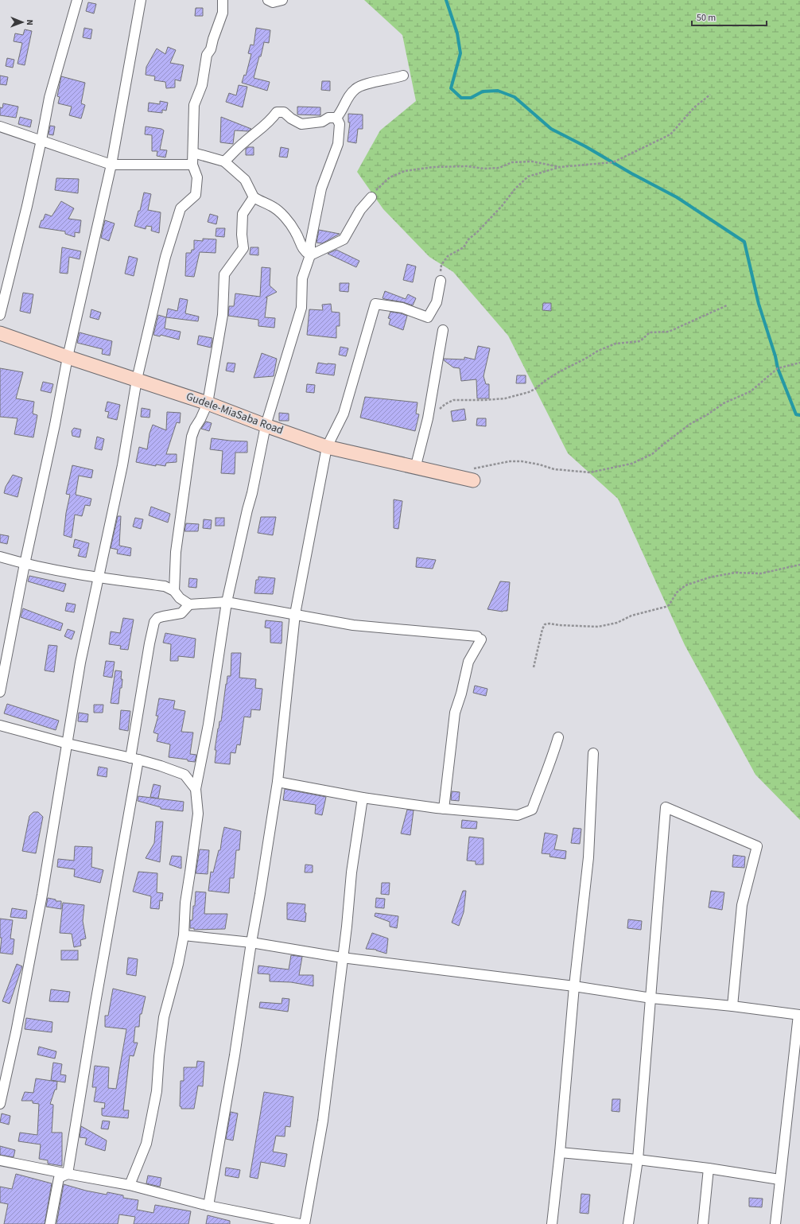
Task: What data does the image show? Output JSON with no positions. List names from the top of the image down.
{
  "streets": {
    "street": ["Gudele-MiaSaba Road"]
  },
  "scale_bar": "50 m",
  "north": "right"
}
